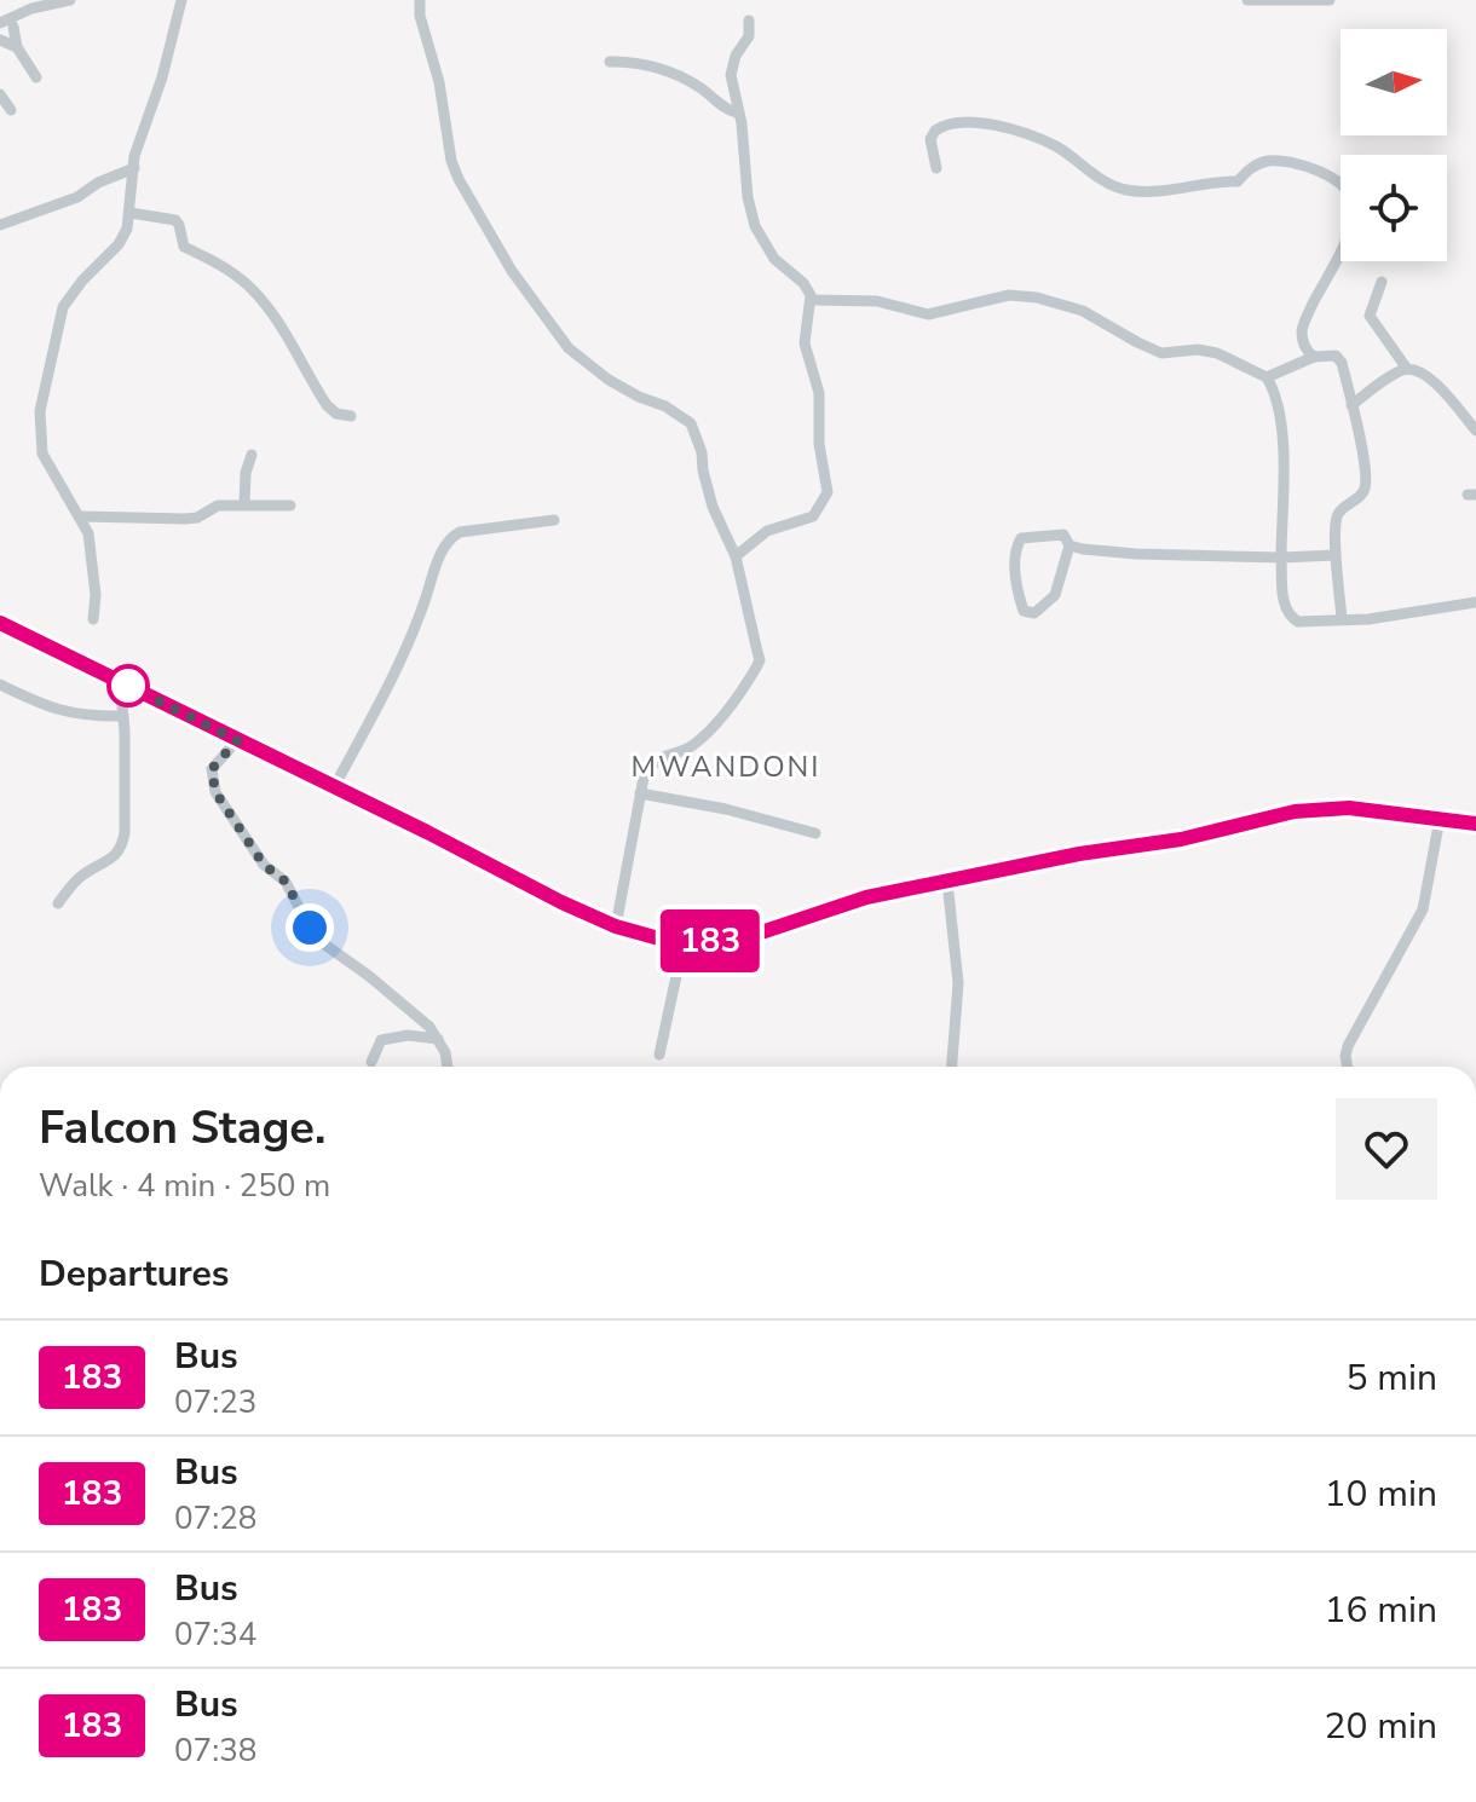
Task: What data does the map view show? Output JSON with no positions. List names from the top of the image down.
{
  "districts": ["MWANDONI"],
  "lines": ["bus line 183"],
  "north": "right",
  "page": {
    "on_map": "183",
    "heading": [
      ["Falcon Stage.", "Walk · 4 min · 250 m"],
      "Departures"
    ],
    "list": [
      {
        "mark": "183",
        "name": "Bus",
        "note": "07:23",
        "value": "5 min"
      },
      {
        "mark": "183",
        "name": "Bus",
        "note": "07:28",
        "value": "10 min"
      },
      {
        "mark": "183",
        "name": "Bus",
        "note": "07:34",
        "value": "16 min"
      },
      {
        "mark": "183",
        "name": "Bus",
        "note": "07:38",
        "value": "20 min"
      }
    ]
  }
}
